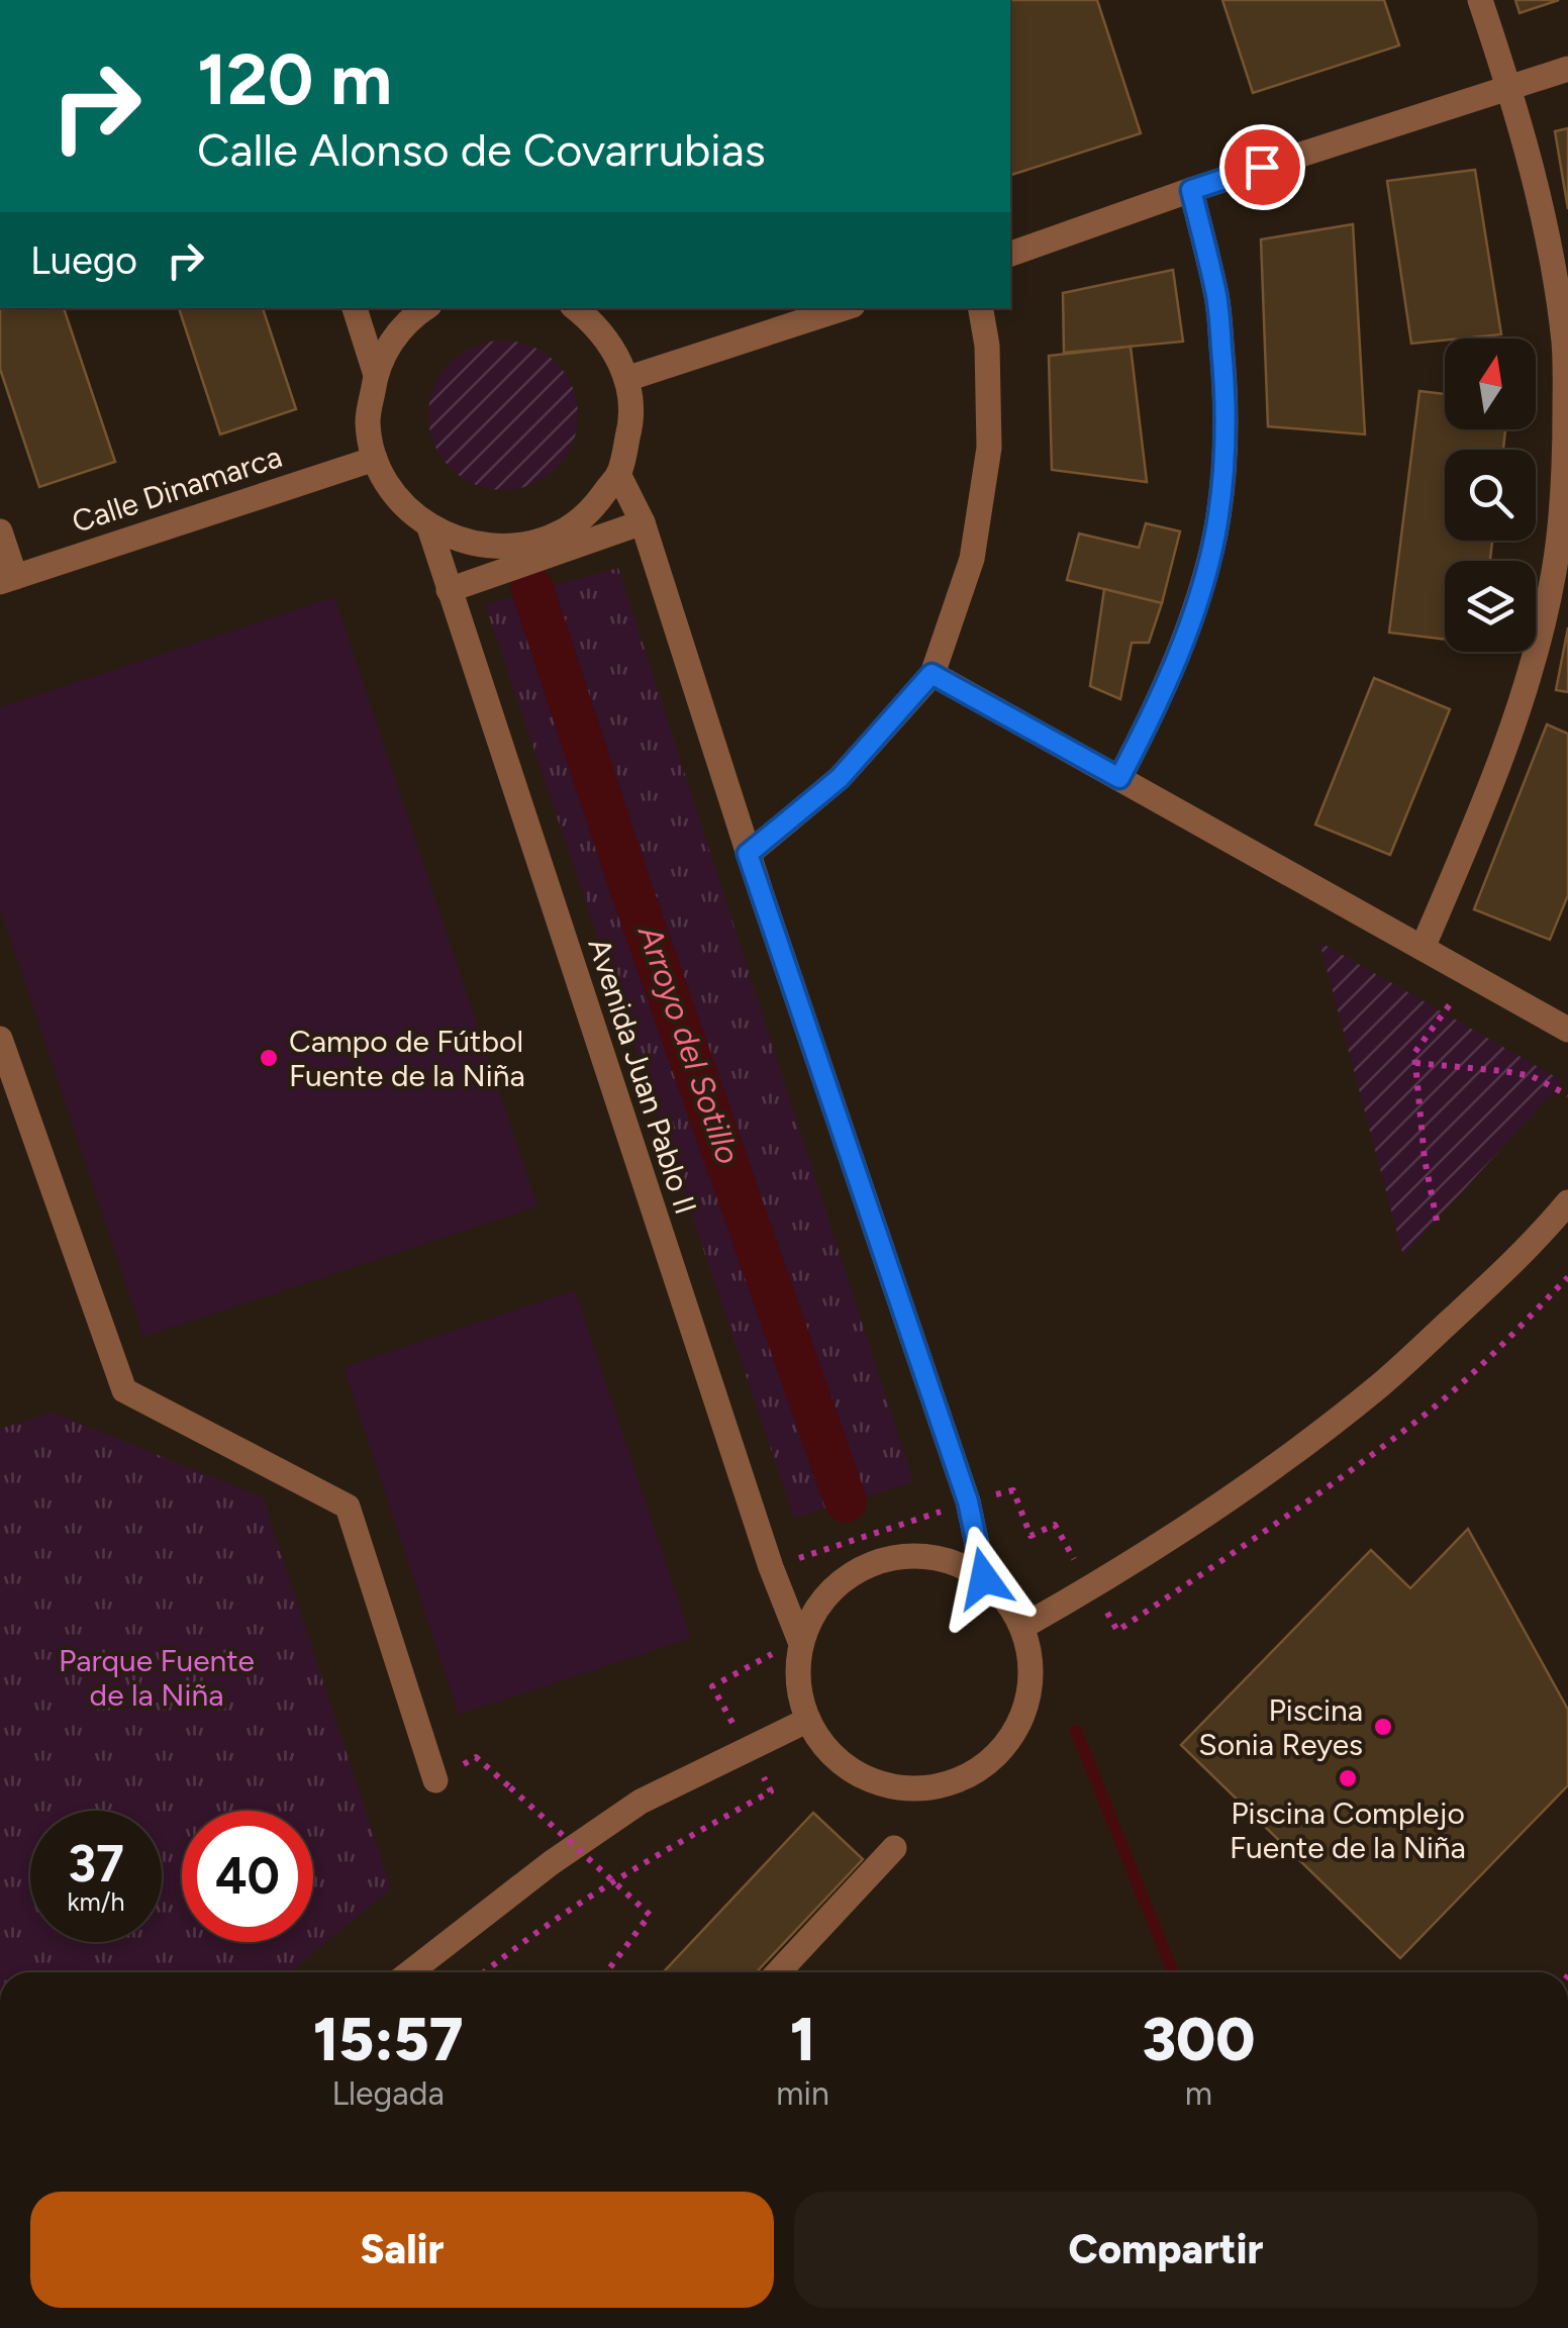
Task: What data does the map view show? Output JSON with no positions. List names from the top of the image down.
{
  "streets": {
    "street": ["Calle Dinamarca", "Avenida Juan Pablo II"]
  },
  "water": ["Arroyo del Sotillo"],
  "parks": ["Parque Fuente de la Niña"],
  "places": ["Campo de Fútbol Fuente de la Niña", "Piscina Sonia Reyes", "Piscina Complejo Fuente de la Niña"],
  "north": "top",
  "page": {
    "turn": ["120 m", "Calle Alonso de Covarrubias"],
    "then": "Luego",
    "speed": "37 km/h",
    "limit": "40",
    "eta": [
      "15:57",
      "Llegada",
      "1",
      "min",
      "300",
      "m"
    ],
    "buttons": ["Salir", "Compartir"]
  }
}
